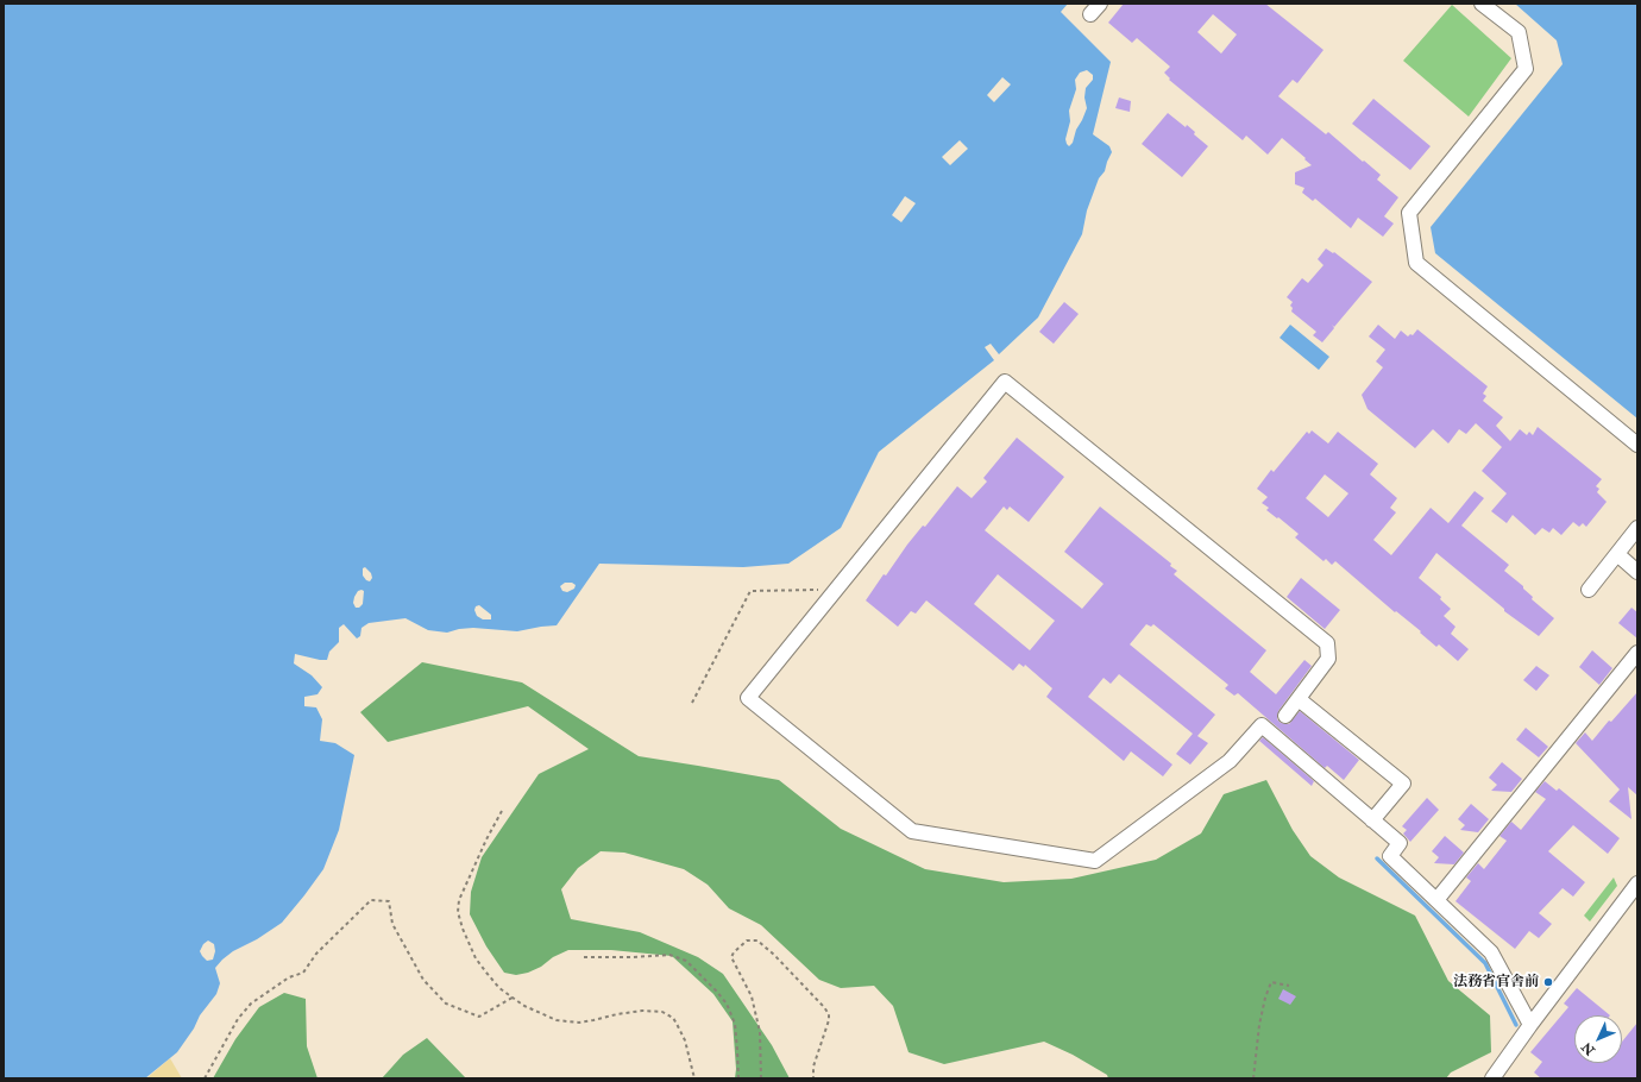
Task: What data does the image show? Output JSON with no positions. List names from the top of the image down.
{
  "places": ["法務省官舎前"],
  "north": "bottom left"
}
